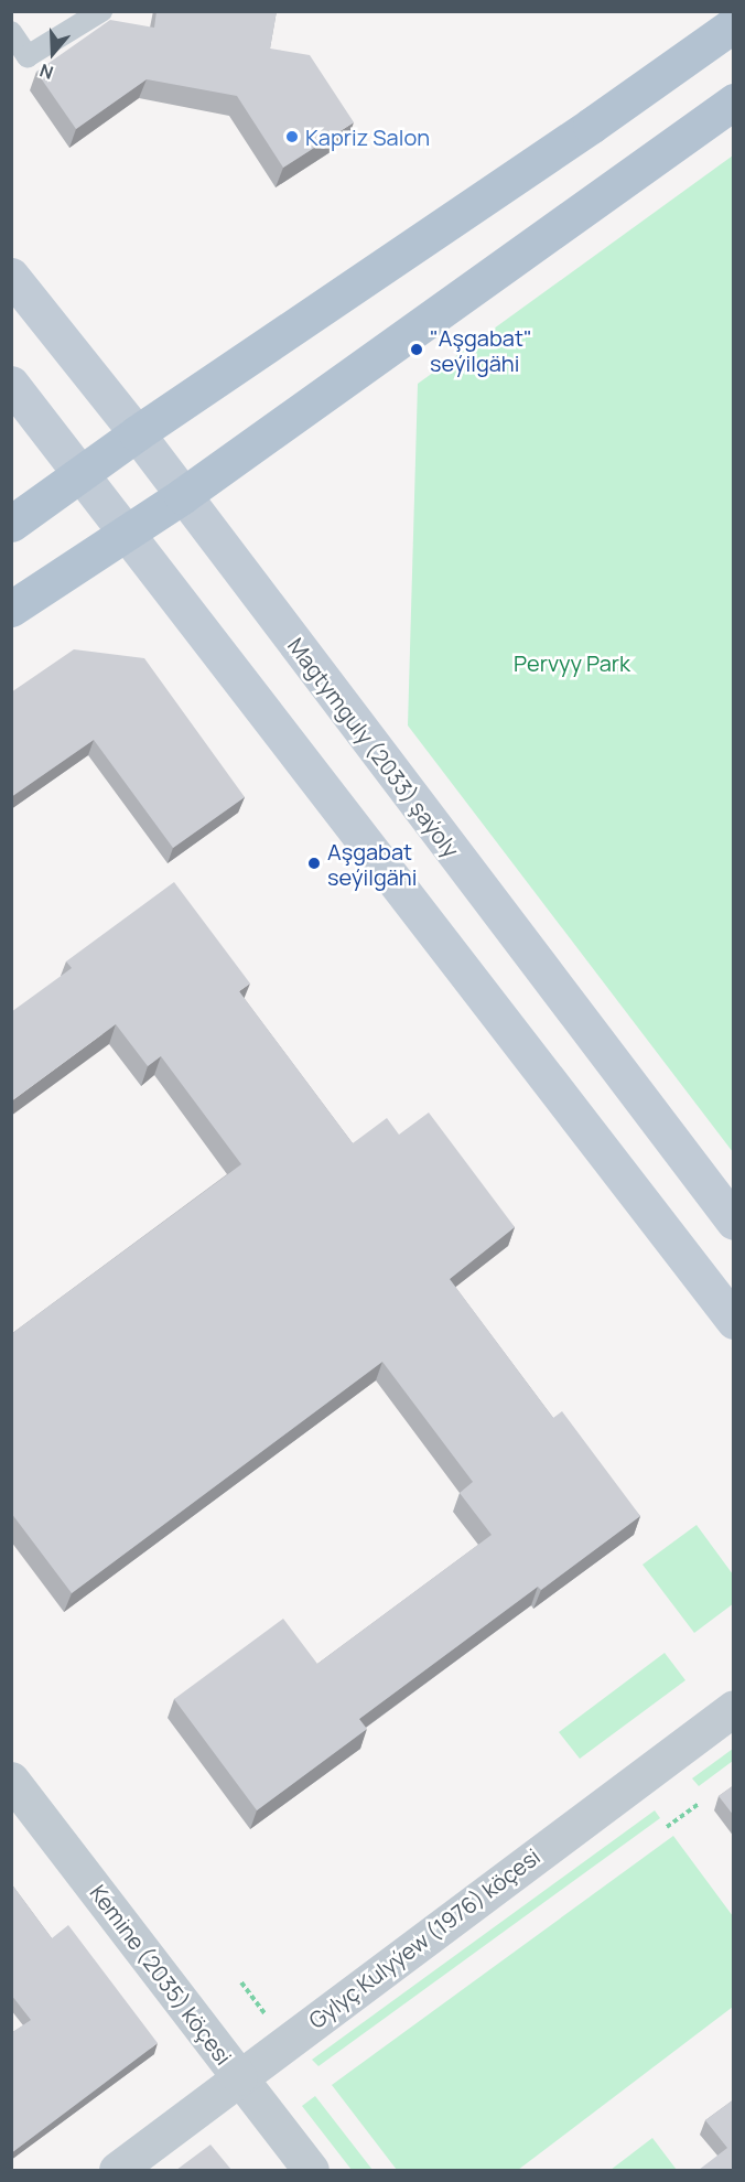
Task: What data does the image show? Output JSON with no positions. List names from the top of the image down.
{
  "streets": {
    "main road": ["Magtymguly (2033) şaýoly"],
    "street": ["Gylyç Kulyýew (1976) köçesi", "Kemine (2035) köçesi"]
  },
  "crossings": [
    ["Gylyç Kulyýew (1976) köçesi", "Kemine (2035) köçesi"]
  ],
  "parks": ["Pervyy Park"],
  "places": ["Kapriz Salon", "\"Aşgabat\" seýilgähi", "Aşgabat seýilgähi"],
  "north": "bottom"
}
